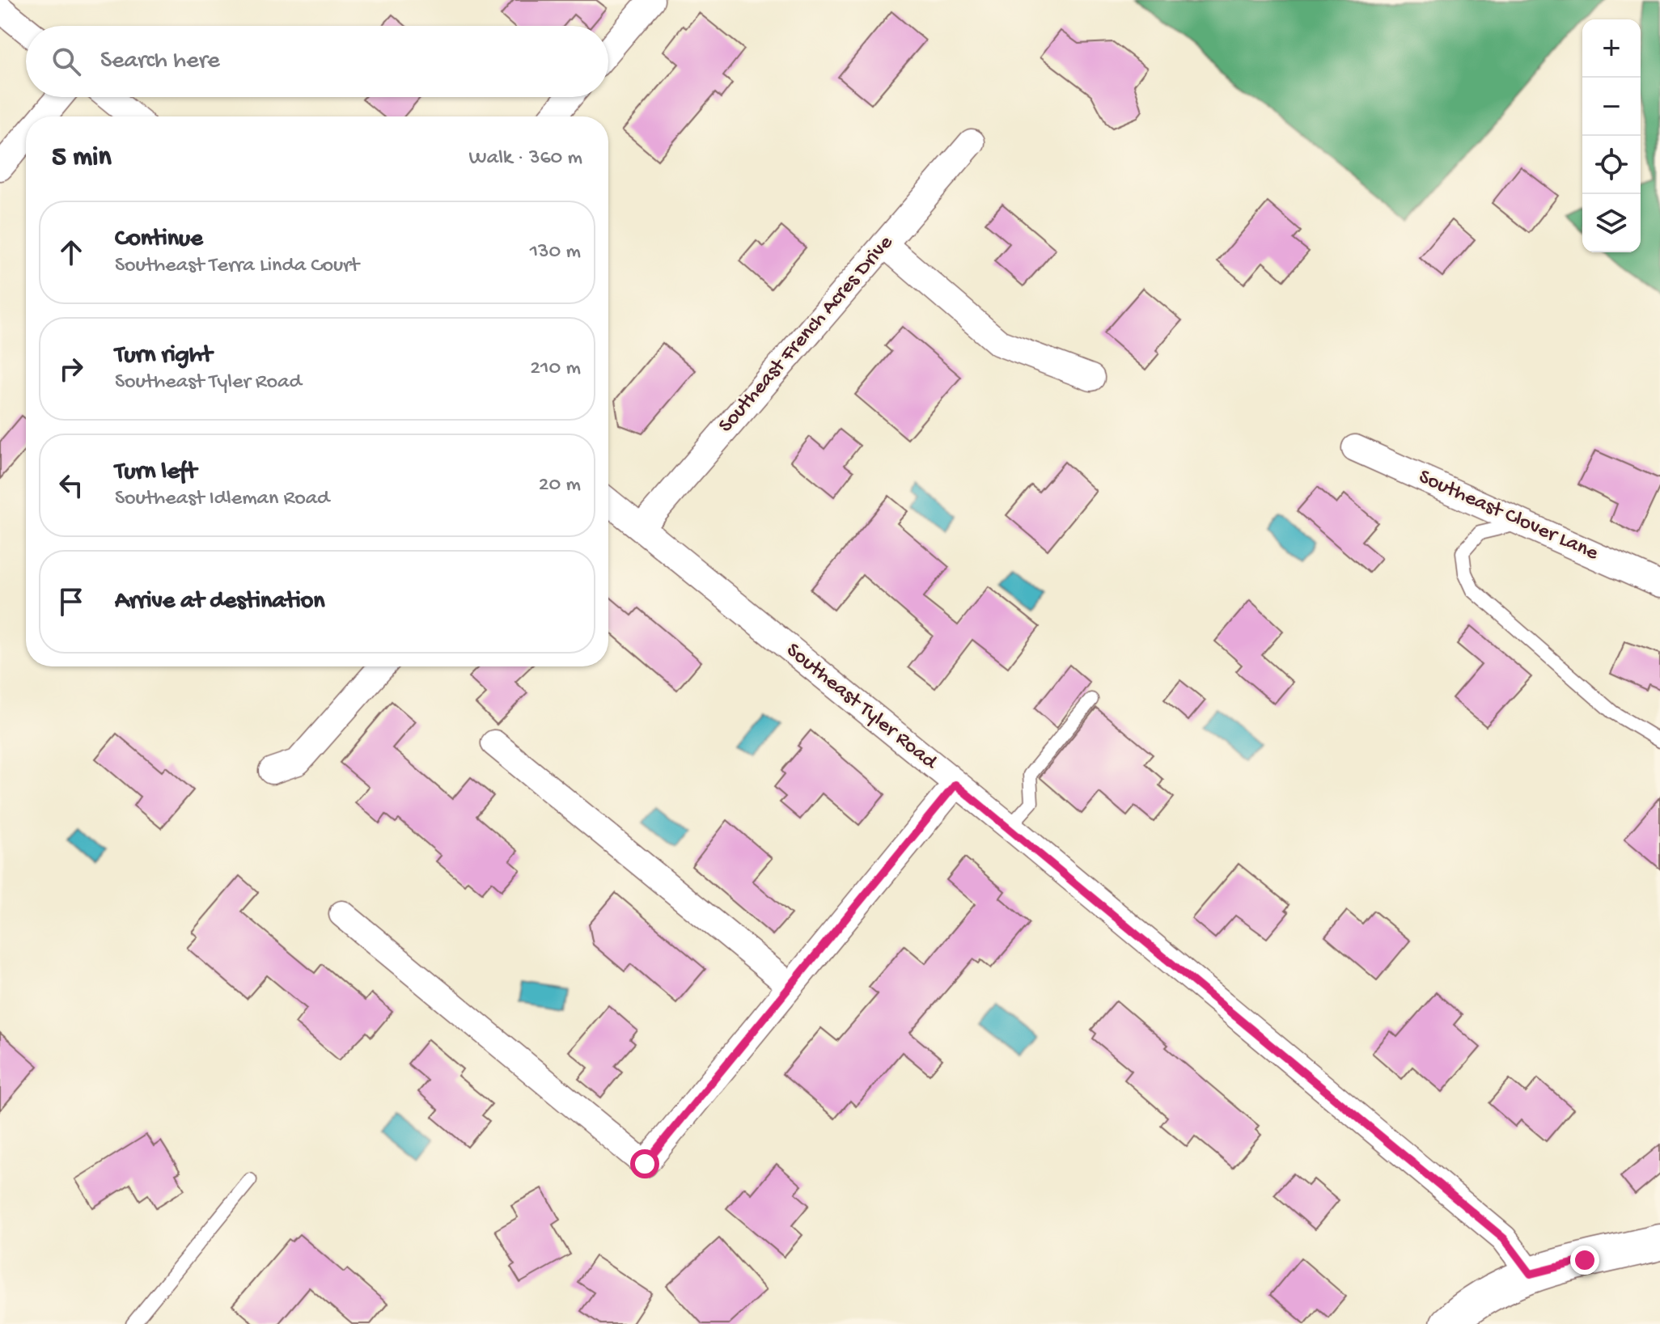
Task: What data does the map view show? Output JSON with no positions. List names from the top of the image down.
{
  "streets": {
    "street": ["Southeast French Acres Drive", "Southeast Clover Lane", "Southeast Tyler Road"]
  },
  "crossings": [
    ["Southeast French Acres Drive", "Southeast Tyler Road"]
  ],
  "page": {
    "map_buttons": ["+", "−"],
    "search": "Search here",
    "heading": ["5 min", "Walk · 360 m"],
    "list": [
      ["Continue", "Southeast Terra Linda Court", "130 m"],
      ["Turn right", "Southeast Tyler Road", "210 m"],
      ["Turn left", "Southeast Idleman Road", "20 m"],
      "Arrive at destination"
    ]
  }
}
